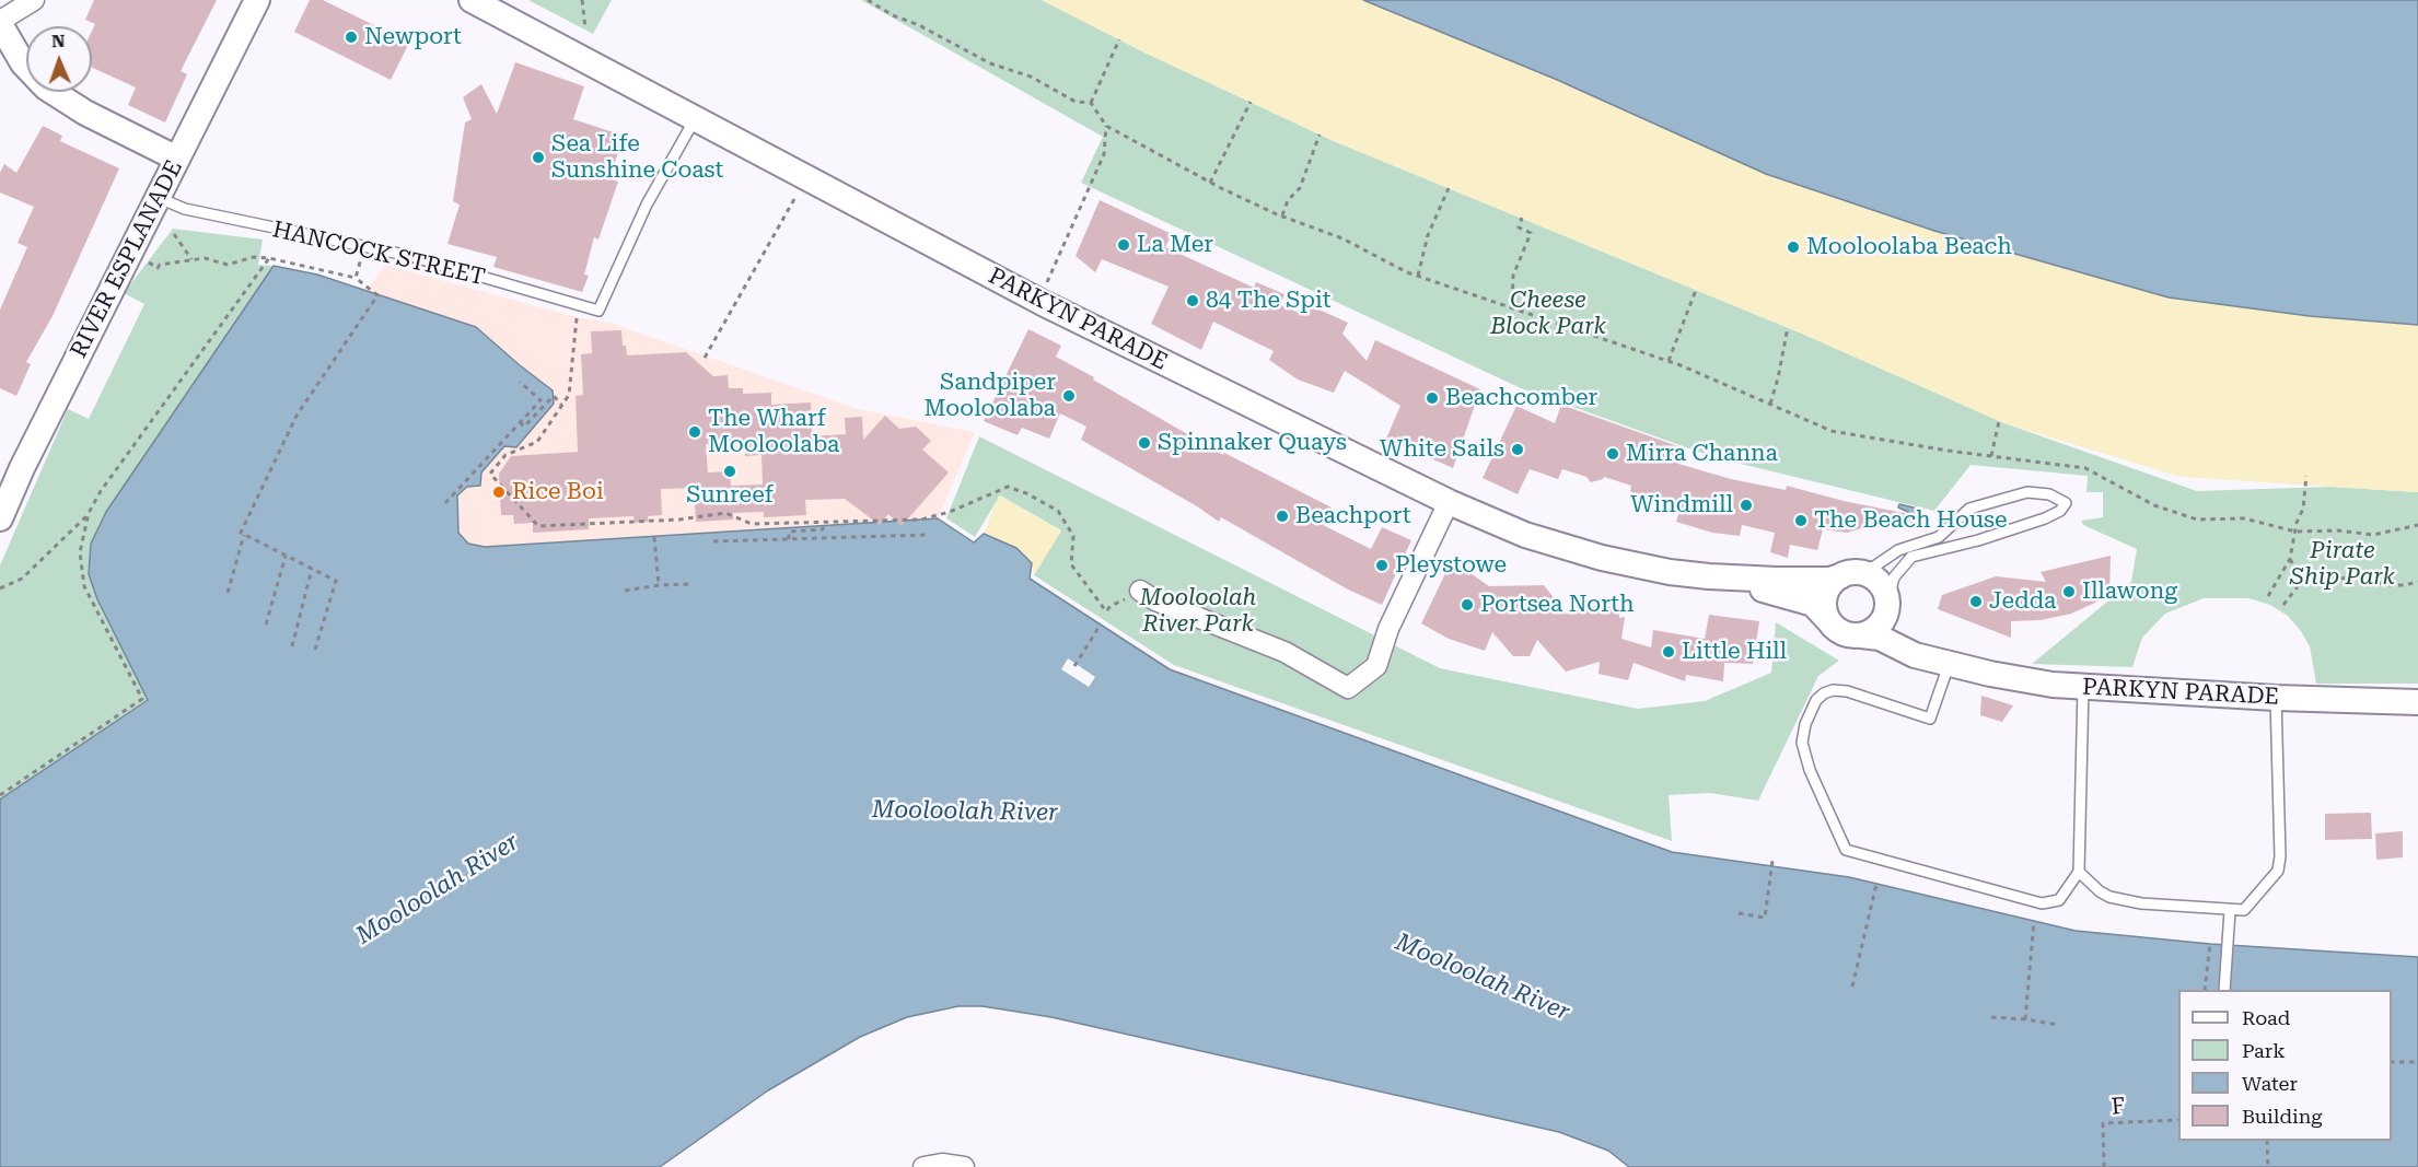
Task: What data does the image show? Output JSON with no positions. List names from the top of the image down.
{
  "streets": {
    "street": ["RIVER ESPLANADE", "PARKYN PARADE"],
    "lane": ["HANCOCK STREET"],
    "path": ["F"]
  },
  "crossings": [
    ["HANCOCK STREET", "RIVER ESPLANADE"],
    ["HANCOCK STREET", "PARKYN PARADE"]
  ],
  "water": ["Mooloolah River"],
  "parks": ["Cheese Block Park", "Pirate Ship Park", "Mooloolah River Park"],
  "places": [
    "Newport",
    "Sea Life Sunshine Coast",
    "La Mer",
    "Mooloolaba Beach",
    "84 The Spit",
    "Sandpiper Mooloolaba",
    "Beachcomber",
    "The Wharf Mooloolaba",
    "Spinnaker Quays",
    "White Sails",
    "Mirra Channa",
    "Sunreef",
    "Rice Boi",
    "Windmill",
    "Beachport",
    "The Beach House",
    "Pleystowe",
    "Illawong",
    "Jedda",
    "Portsea North",
    "Little Hill"
  ],
  "legend": [
    "Road",
    "Park",
    "Water",
    "Building"
  ],
  "north": "top"
}
